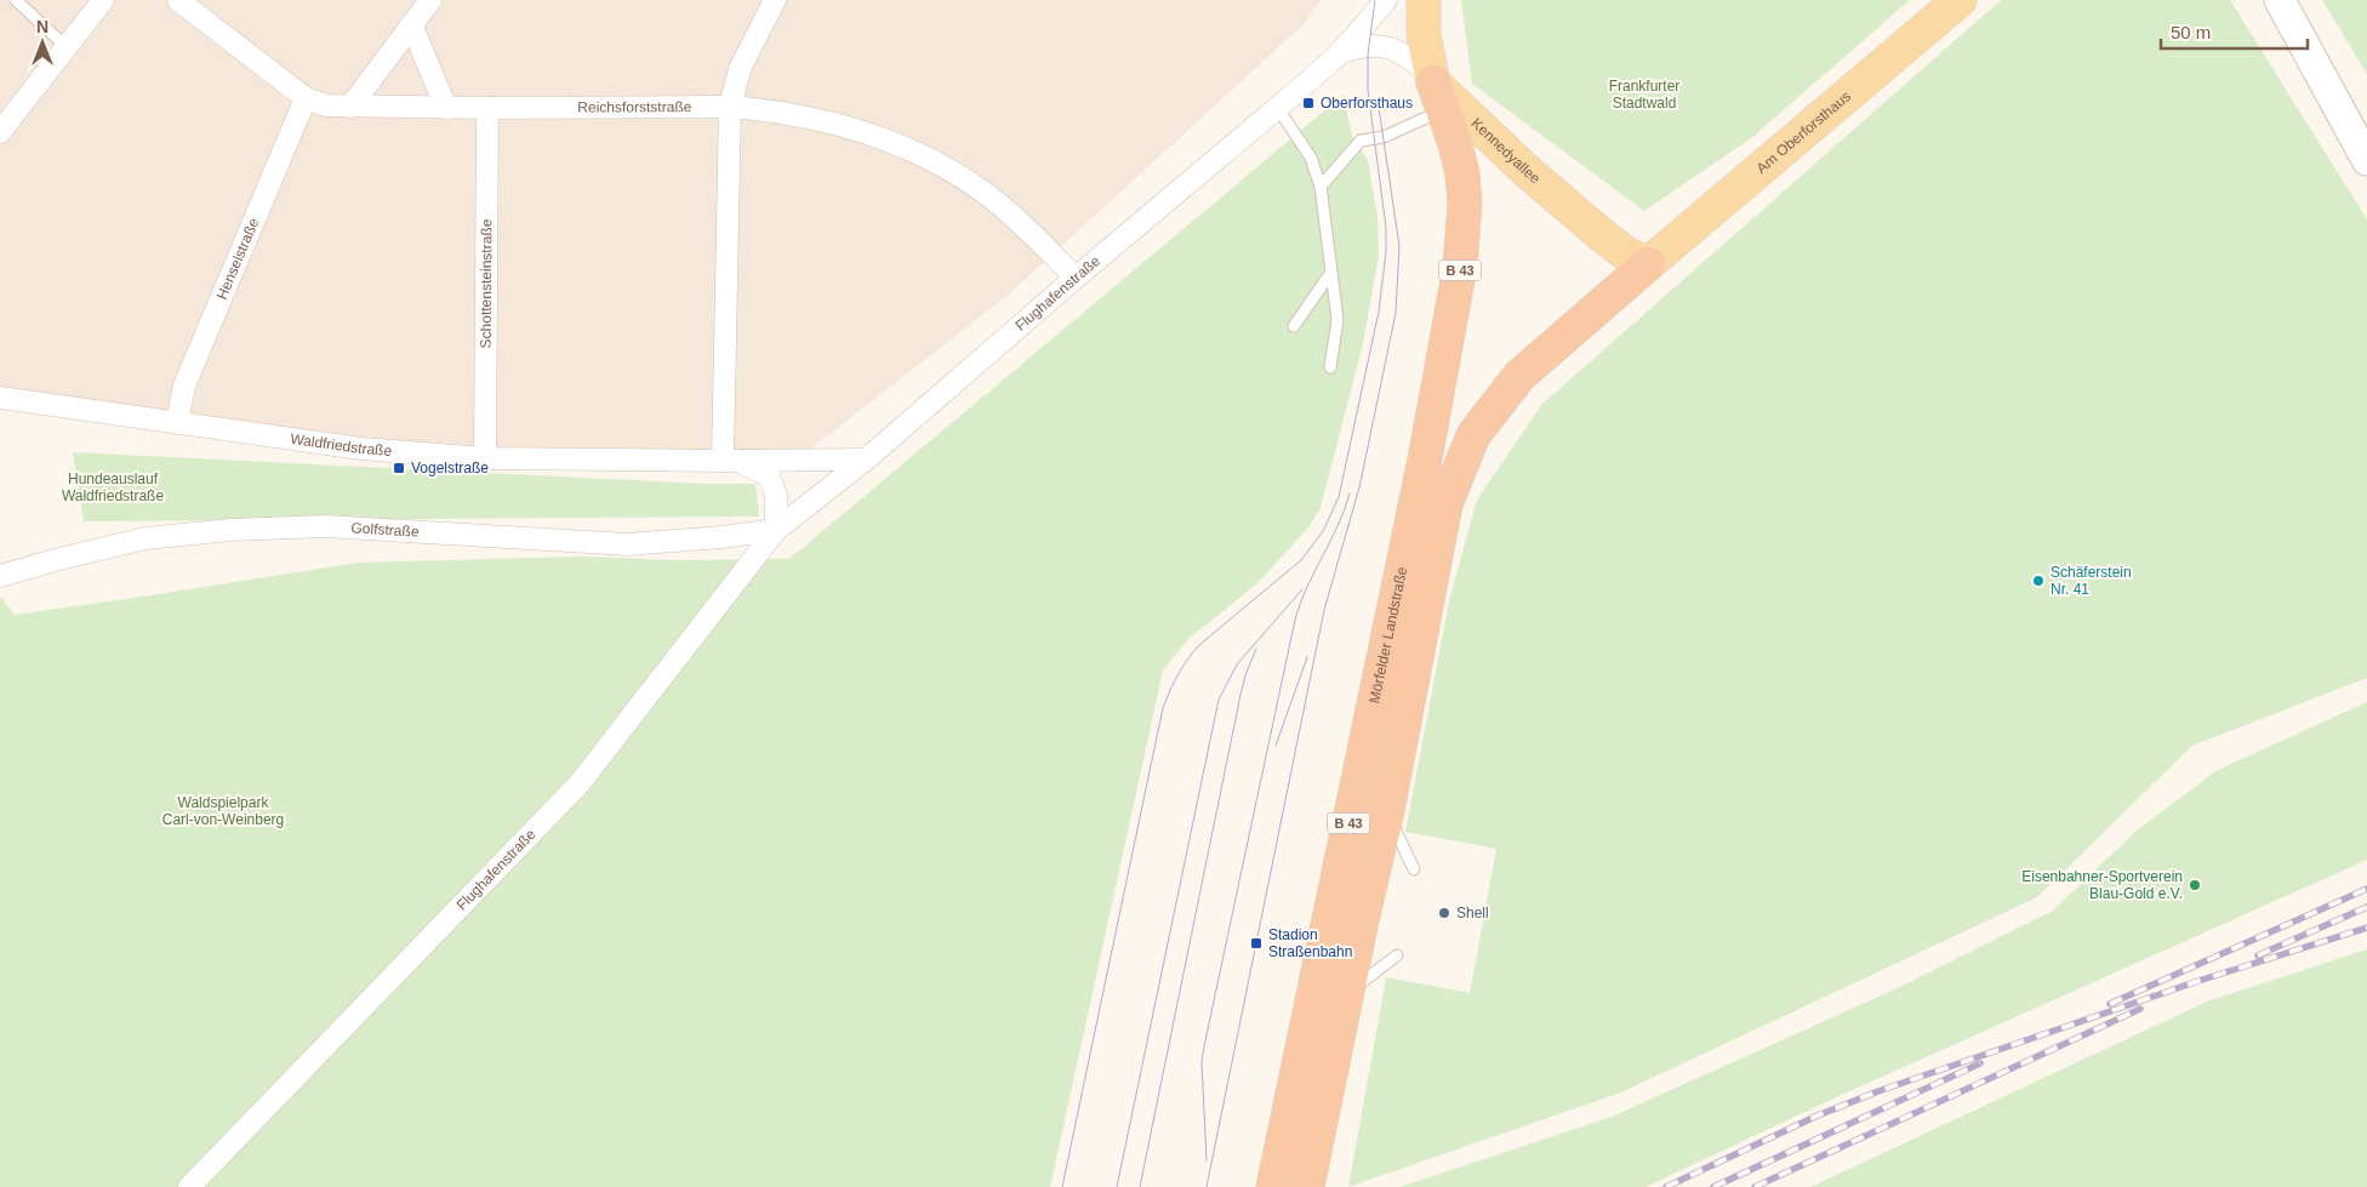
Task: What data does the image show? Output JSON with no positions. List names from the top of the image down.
{
  "streets": {
    "highway": ["B 43", "Mörfelder Landstraße"],
    "main road": ["Am Oberforsthaus", "Kennedyallee"],
    "street": [
      "Reichsforststraße",
      "Henselstraße",
      "Schottensteinstraße",
      "Flughafenstraße",
      "Waldfriedstraße",
      "Golfstraße"
    ]
  },
  "crossings": [
    ["Reichsforststraße", "Henselstraße"],
    ["Reichsforststraße", "Schottensteinstraße"],
    ["Reichsforststraße", "Flughafenstraße"],
    ["Am Oberforsthaus", "Kennedyallee"],
    ["Am Oberforsthaus", "Mörfelder Landstraße"],
    ["Kennedyallee", "B 43"],
    ["Kennedyallee", "Flughafenstraße"],
    ["Kennedyallee", "Mörfelder Landstraße"],
    ["Henselstraße", "Waldfriedstraße"],
    ["B 43", "Flughafenstraße"],
    ["B 43", "Mörfelder Landstraße"],
    ["Schottensteinstraße", "Waldfriedstraße"],
    ["Flughafenstraße", "Waldfriedstraße"],
    ["Flughafenstraße", "Golfstraße"],
    ["Flughafenstraße", "Mörfelder Landstraße"]
  ],
  "parks": ["Frankfurter Stadtwald", "Hundeauslauf Waldfriedstraße", "Waldspielpark Carl-von-Weinberg"],
  "places": {
    "transit": ["Oberforsthaus", "Vogelstraße", "Stadion Straßenbahn"],
    "other": ["Schäferstein Nr. 41", "Eisenbahner-Sportverein Blau-Gold e.V.", "Shell"]
  },
  "scale_bar": "50 m",
  "north": "top"
}
